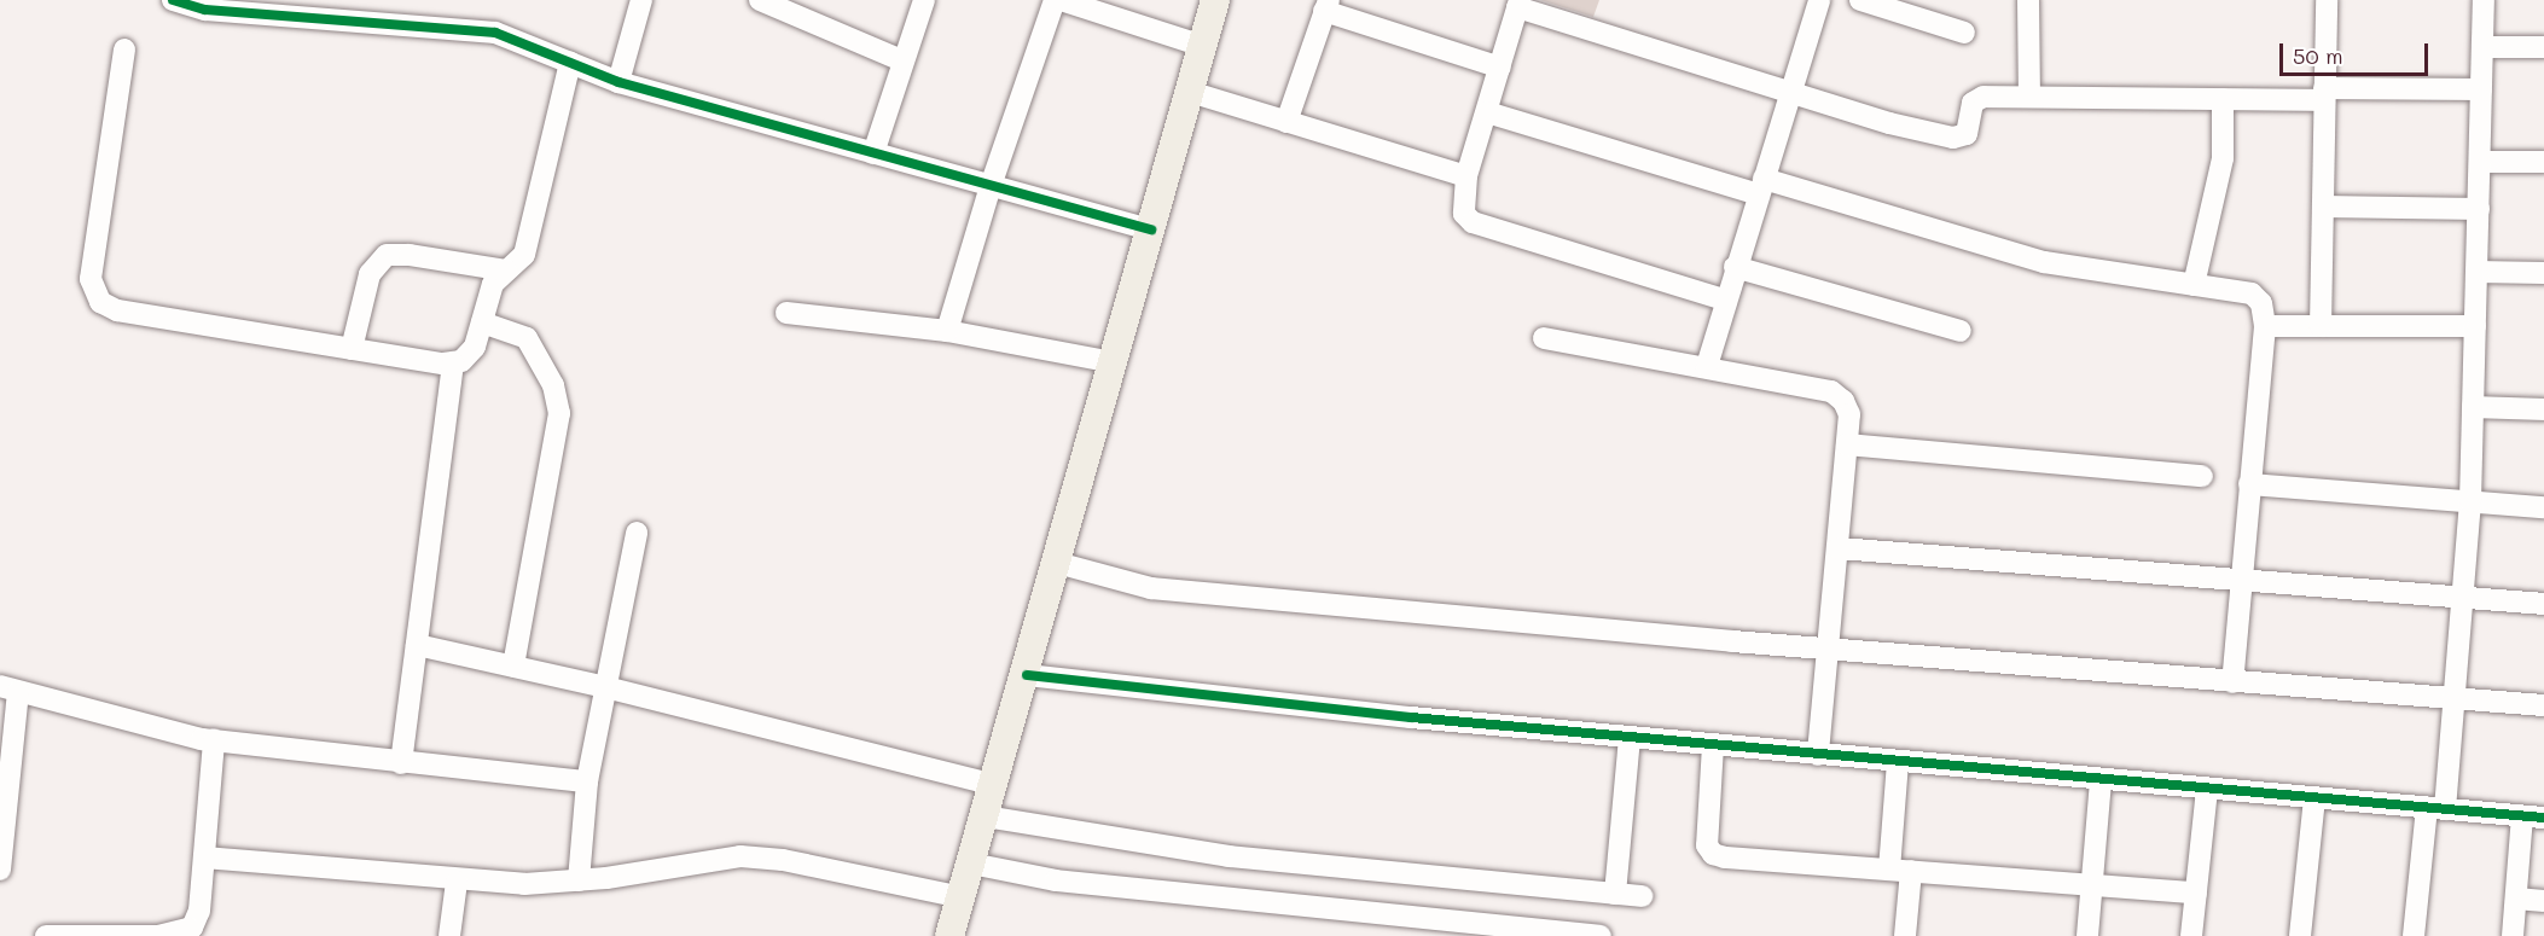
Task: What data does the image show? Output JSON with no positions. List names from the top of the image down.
{
  "scale_bar": "50 m"
}
